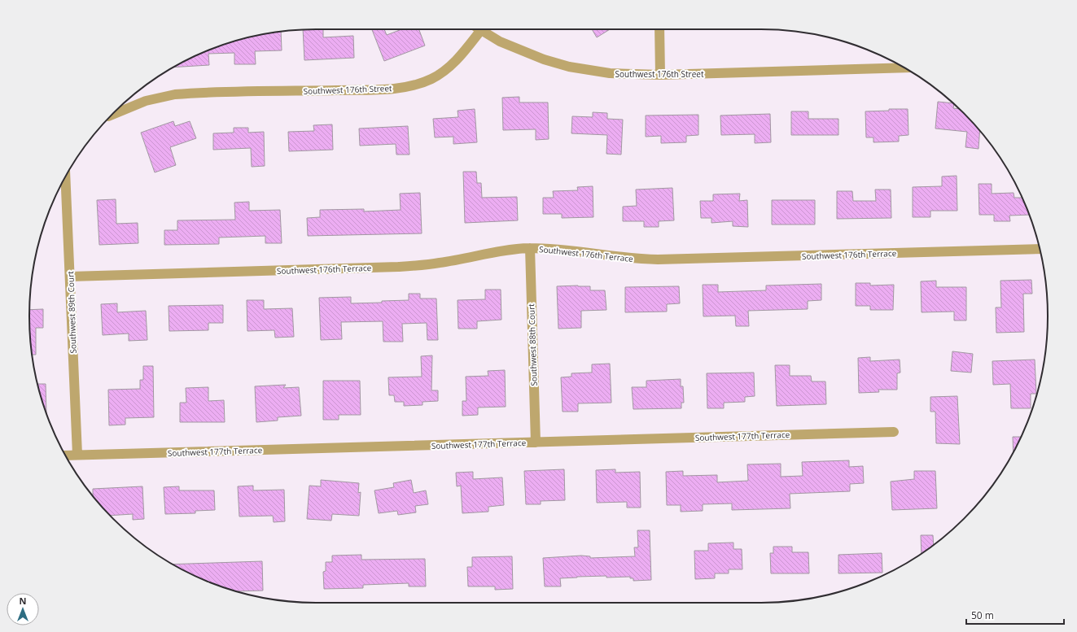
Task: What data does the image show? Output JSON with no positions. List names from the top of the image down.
{
  "streets": {
    "street": [
      "Southwest 176th Street",
      "Southwest 176th Terrace",
      "Southwest 89th Court",
      "Southwest 88th Court",
      "Southwest 177th Terrace"
    ]
  },
  "crossings": [
    ["Southwest 176th Terrace", "Southwest 89th Court"],
    ["Southwest 176th Terrace", "Southwest 88th Court"],
    ["Southwest 89th Court", "Southwest 177th Terrace"],
    ["Southwest 88th Court", "Southwest 177th Terrace"]
  ],
  "scale_bar": "50 m",
  "north": "top"
}
